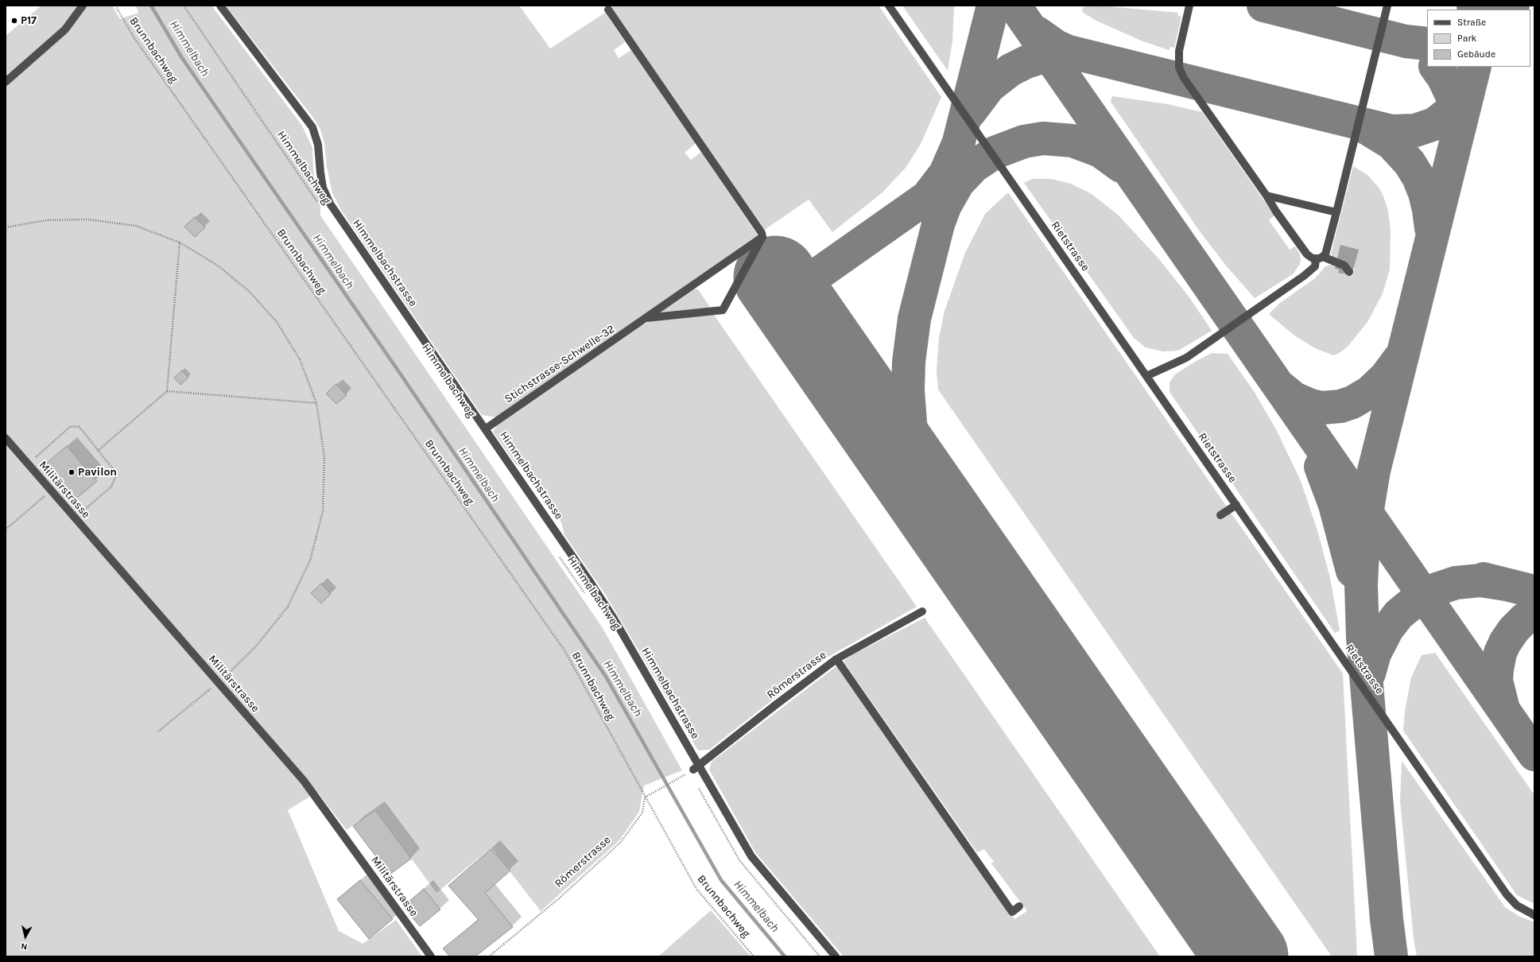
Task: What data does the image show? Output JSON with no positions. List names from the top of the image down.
{
  "streets": {
    "street": [
      "Rietstrasse",
      "Himmelbachstrasse",
      "Stichstrasse-Schwelle-32",
      "Militärstrasse",
      "Römerstrasse"
    ],
    "path": ["Brunnbachweg", "Himmelbachweg"]
  },
  "crossings": [
    ["Brunnbachweg", "Römerstrasse"],
    ["Himmelbachstrasse", "Stichstrasse-Schwelle-32"],
    ["Himmelbachstrasse", "Römerstrasse"]
  ],
  "water": ["Himmelbach"],
  "places": ["P17", "Pavilon"],
  "legend": ["Straße", "Park", "Gebäude"],
  "north": "bottom"
}
